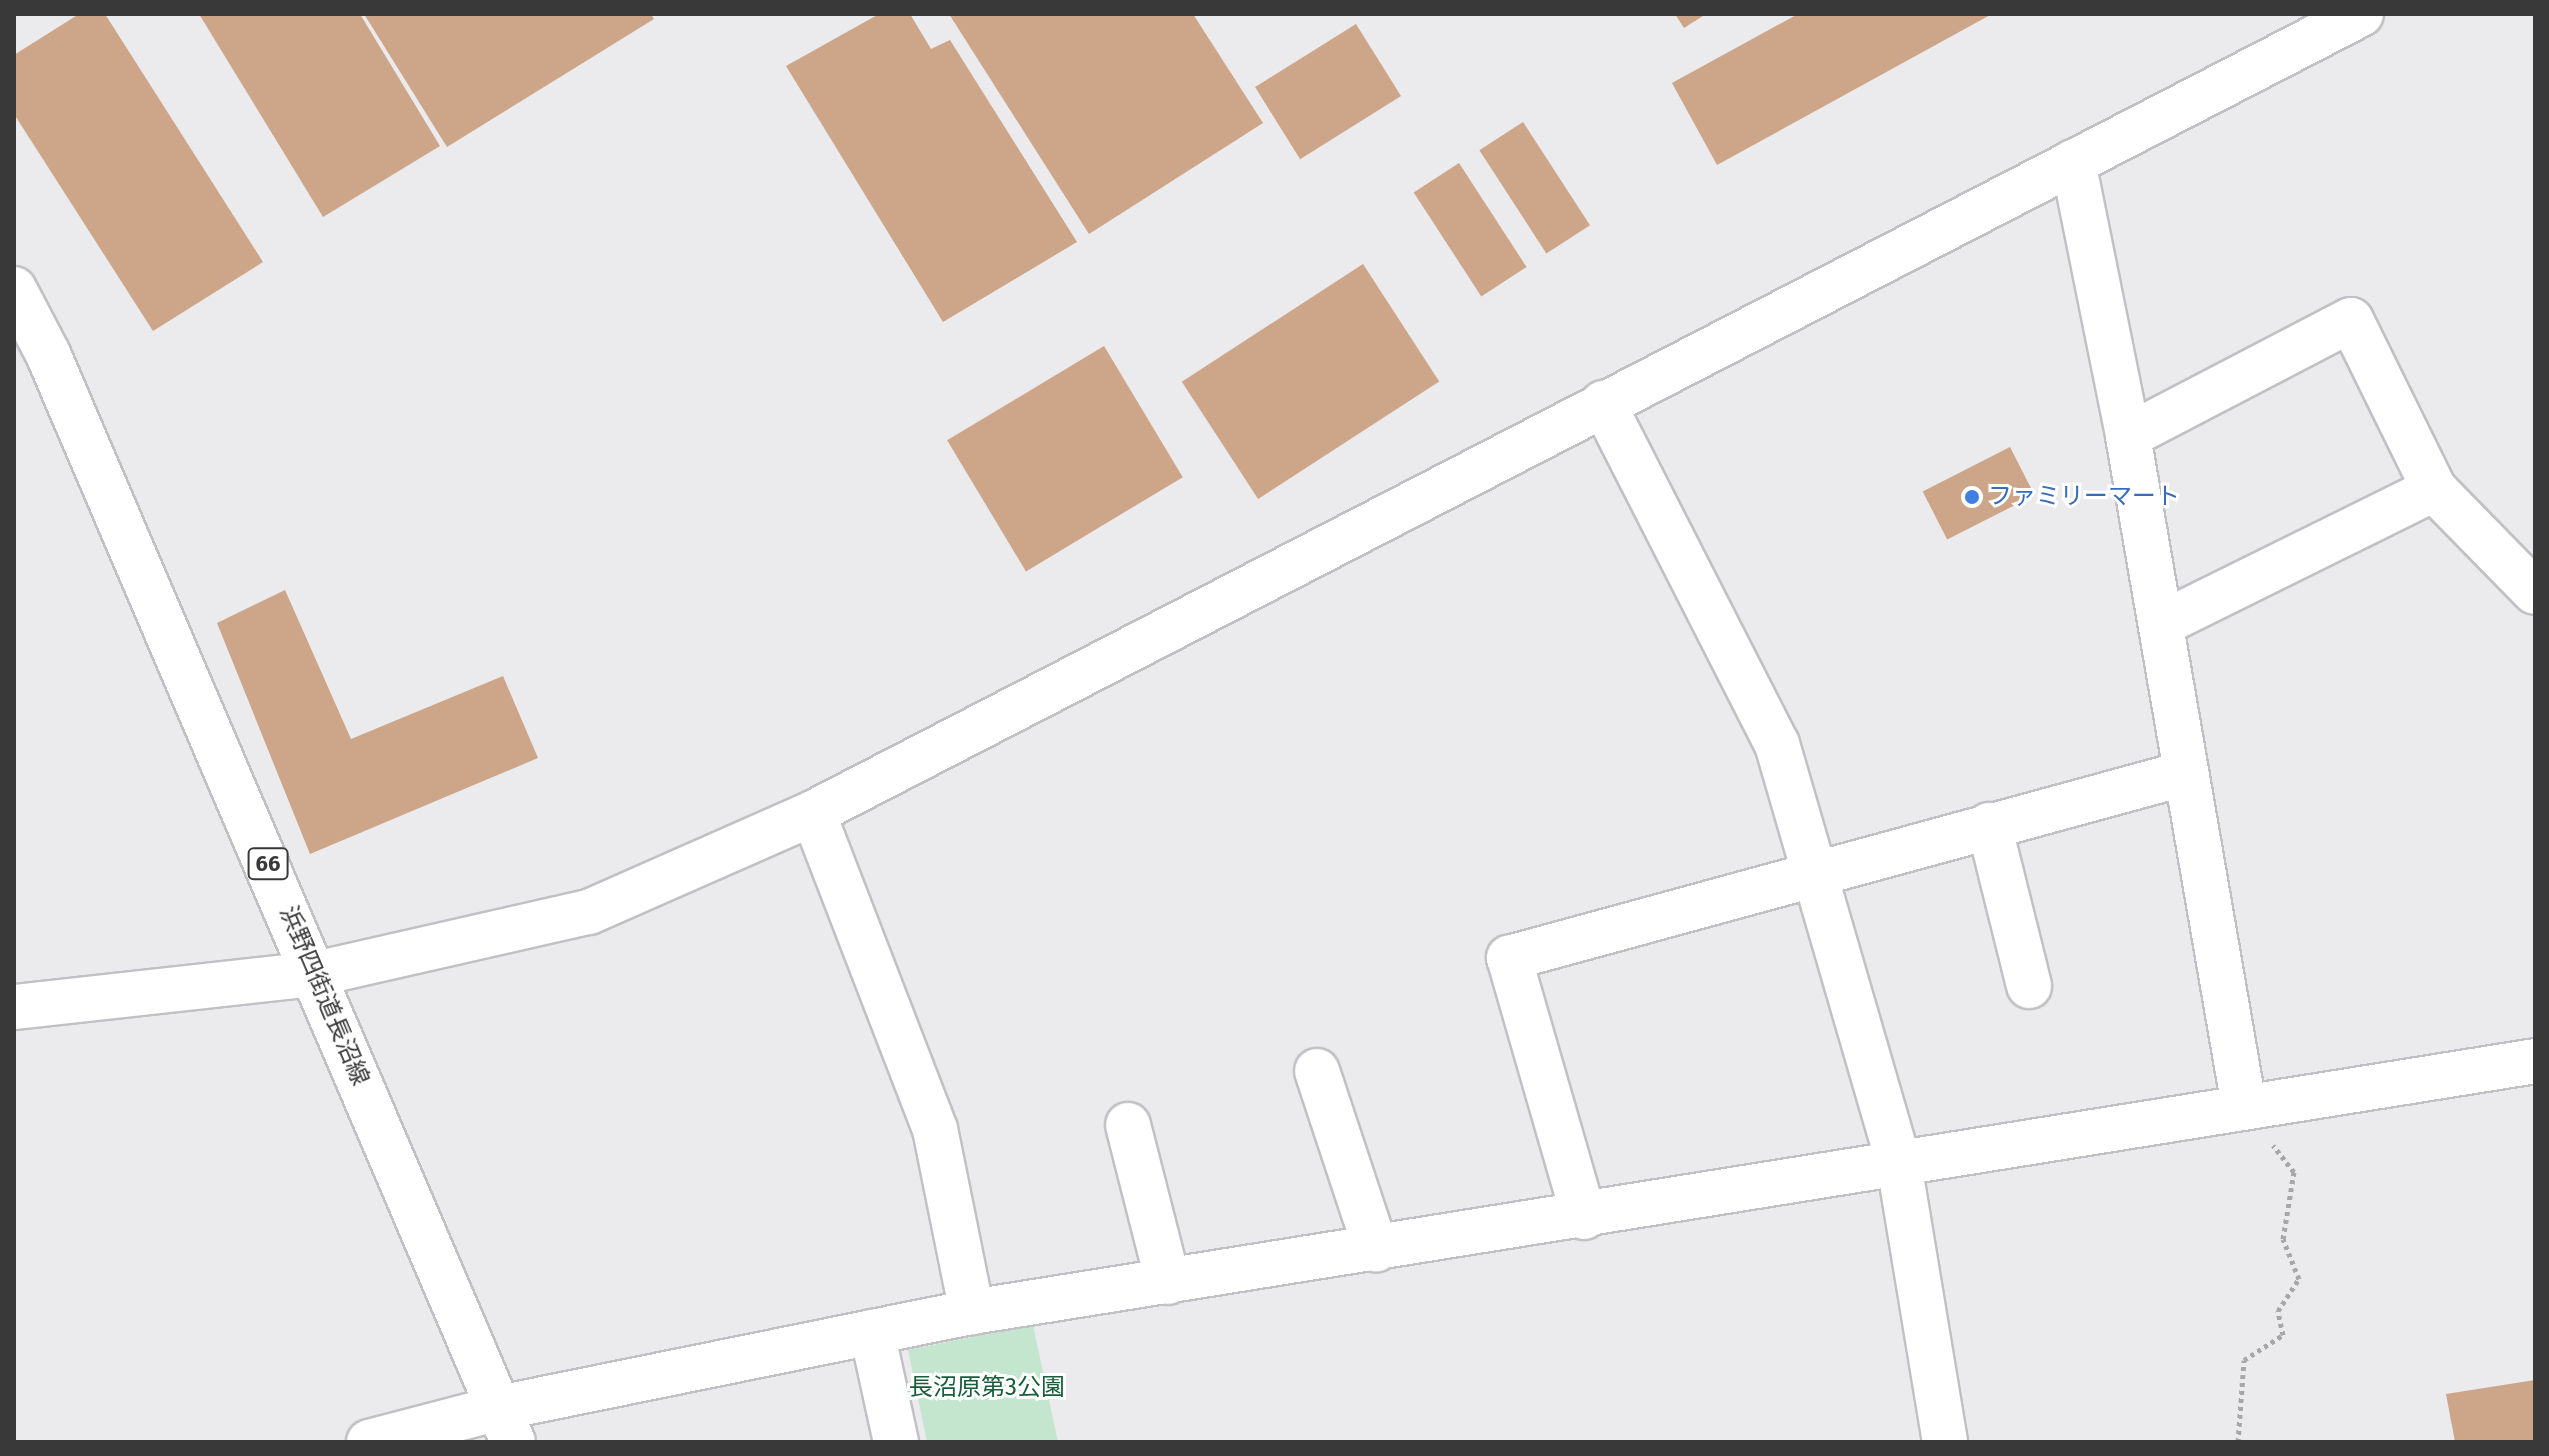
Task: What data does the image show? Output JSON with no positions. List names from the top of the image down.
{
  "streets": {
    "street": ["66", "浜野四街道長沼線"]
  },
  "parks": ["長沼原第3公園"],
  "places": ["ファミリーマート"]
}
